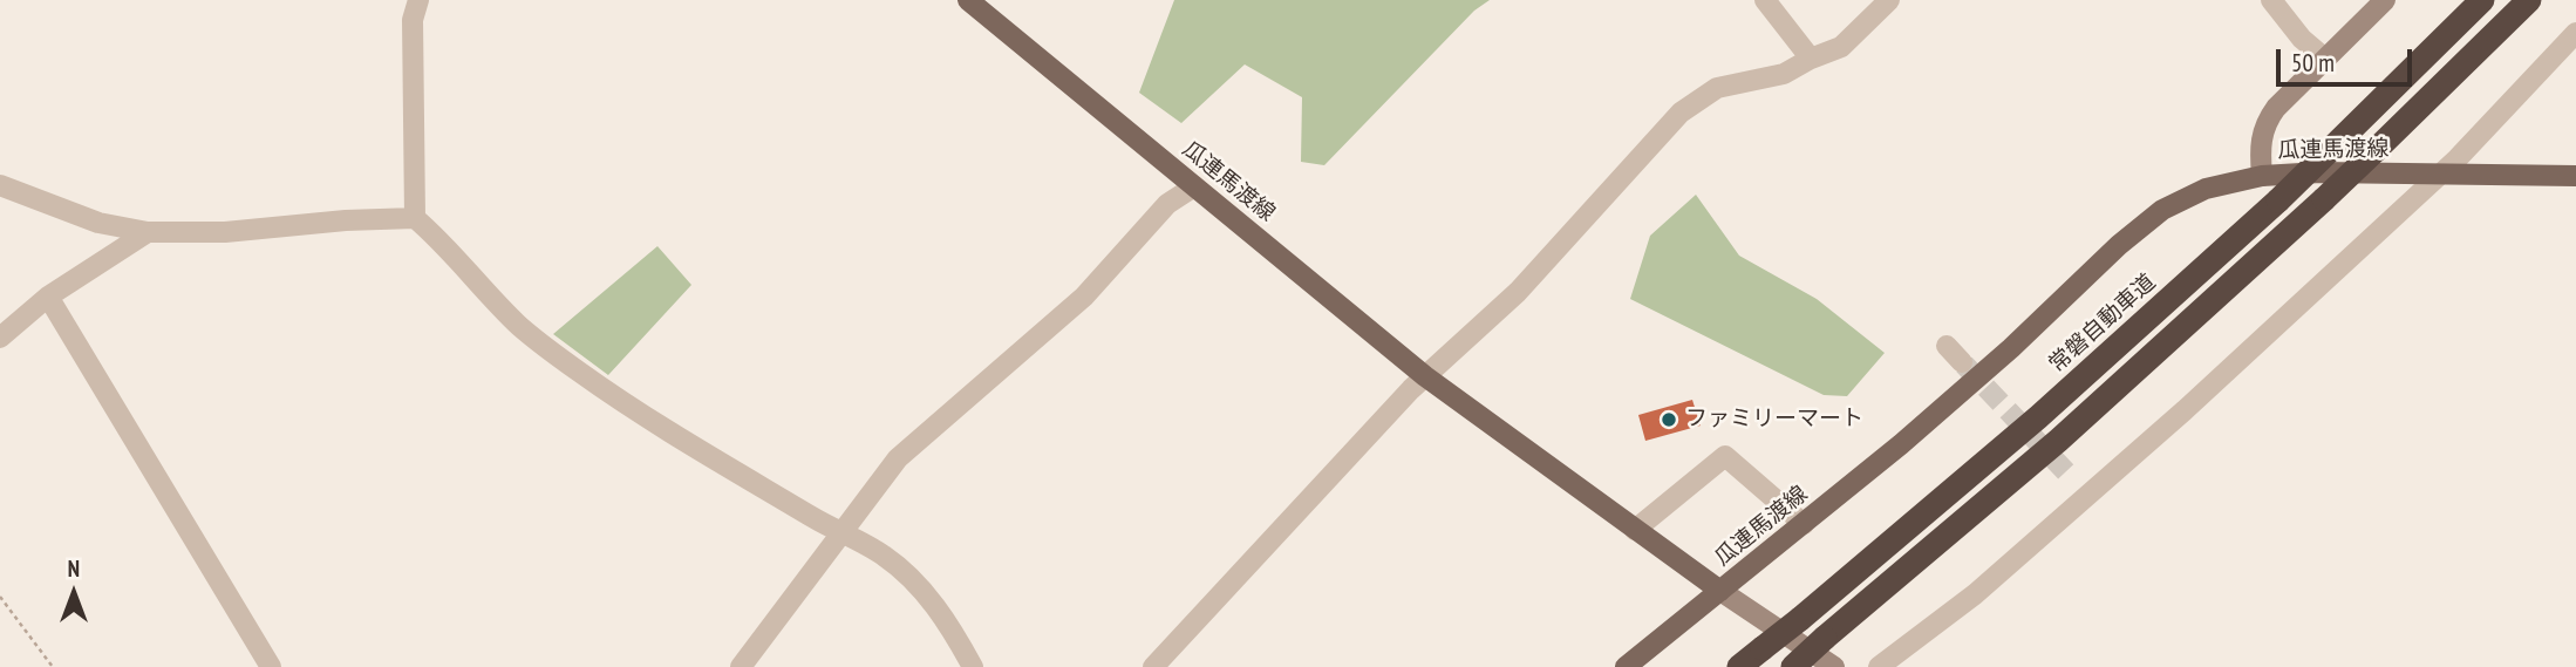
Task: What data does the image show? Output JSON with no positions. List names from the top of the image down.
{
  "streets": {
    "highway": ["常磐自動車道"],
    "main road": ["瓜連馬渡線"]
  },
  "places": ["ファミリーマート"],
  "scale_bar": "50 m",
  "north": "top"
}
